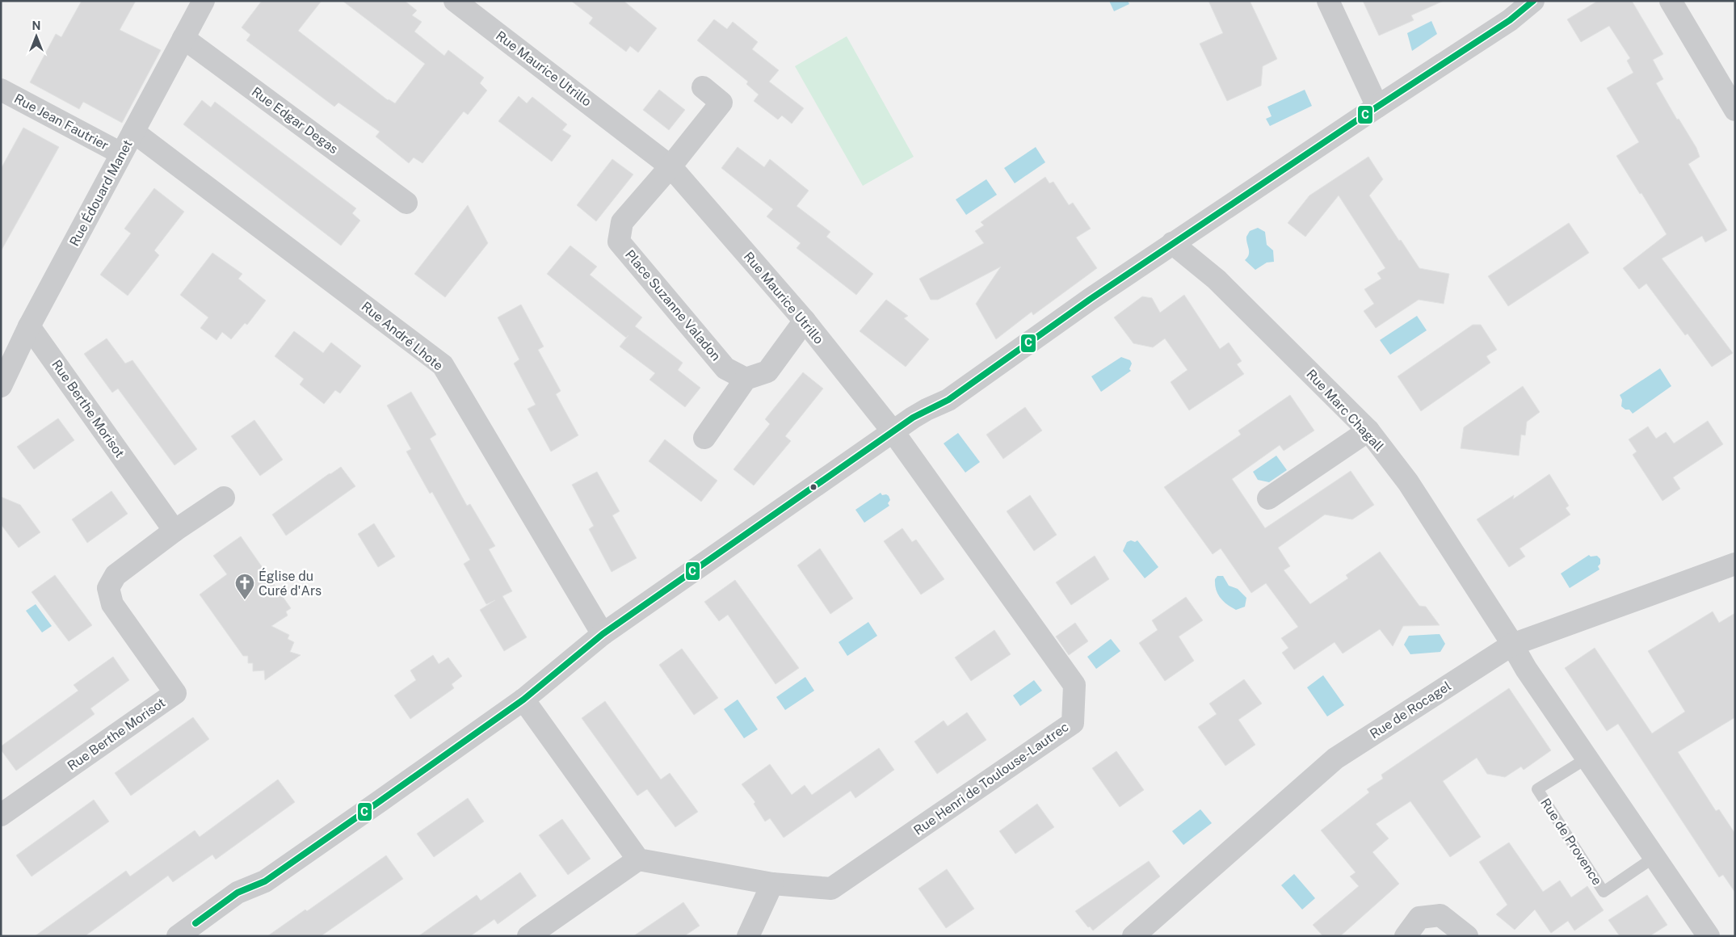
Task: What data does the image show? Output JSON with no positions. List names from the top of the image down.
{
  "streets": {
    "street": [
      "Rue Maurice Utrillo",
      "Rue Edgar Degas",
      "Rue Jean Fautrier",
      "Rue Édouard Manet",
      "Place Suzanne Valadon",
      "Rue André Lhote",
      "Rue Berthe Morisot",
      "Rue Marc Chagall",
      "Rue de Rocagel",
      "Rue Henri de Toulouse-Lautrec"
    ],
    "lane": ["Rue de Provence"]
  },
  "crossings": [
    ["Rue Maurice Utrillo", "Place Suzanne Valadon"],
    ["Rue Maurice Utrillo", "Rue Henri de Toulouse-Lautrec"],
    ["Rue Edgar Degas", "Rue Édouard Manet"],
    ["Rue Jean Fautrier", "Rue Édouard Manet"],
    ["Rue Édouard Manet", "Rue André Lhote"],
    ["Rue Édouard Manet", "Rue Berthe Morisot"],
    ["Rue Marc Chagall", "Rue de Rocagel"]
  ],
  "places": {
    "church": ["Église du Curé d'Ars"]
  },
  "lines": ["transit line C"],
  "north": "top"
}
